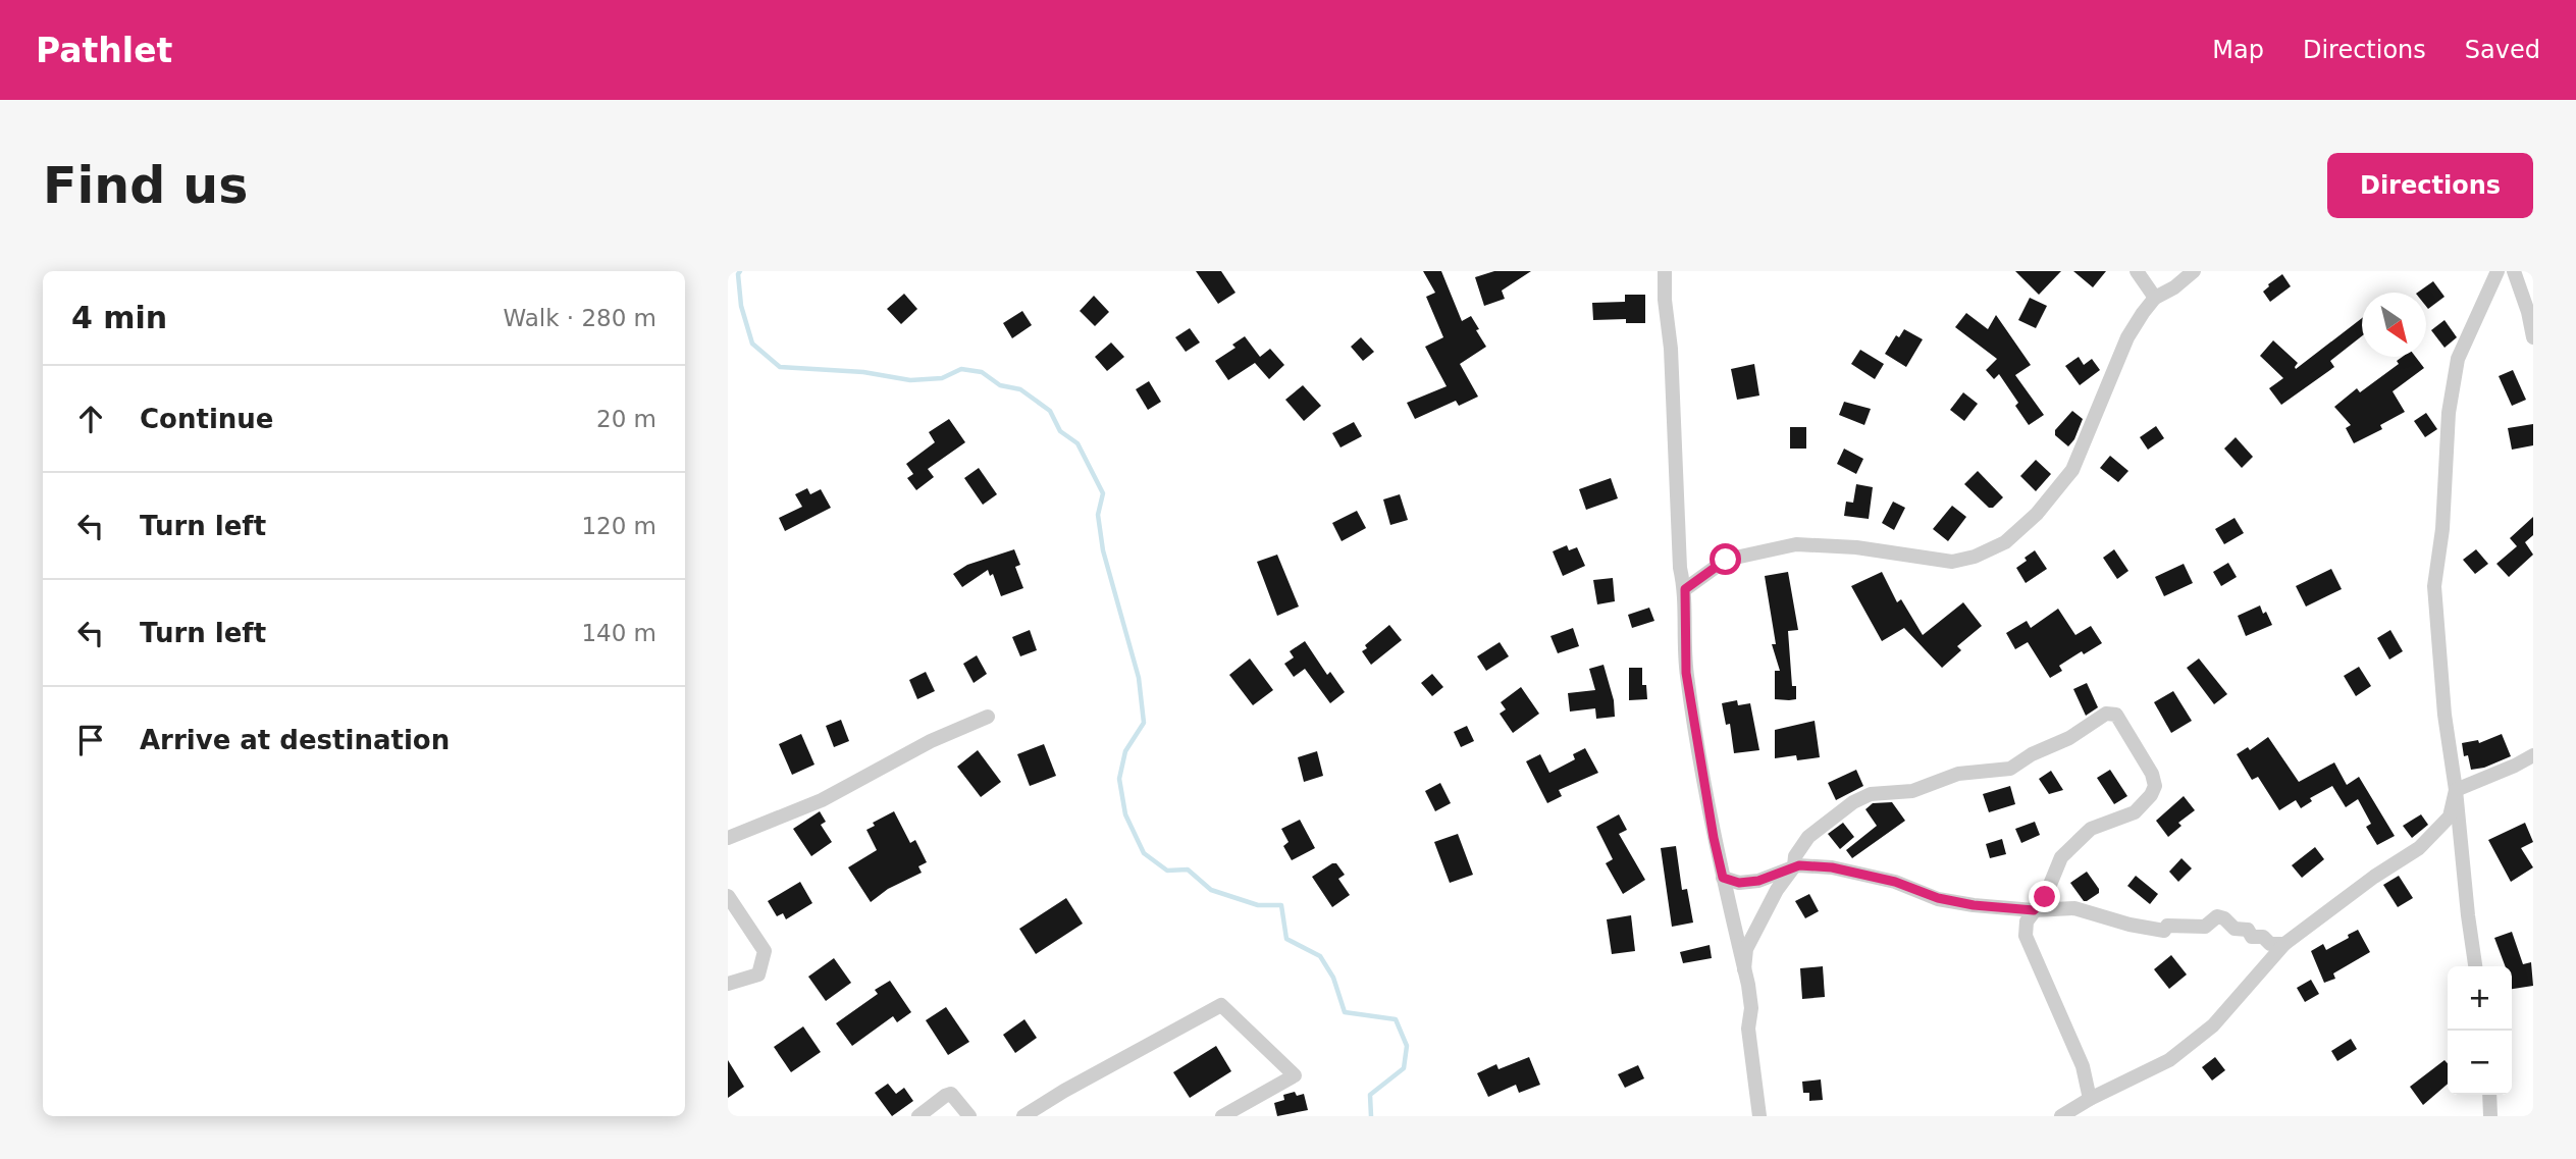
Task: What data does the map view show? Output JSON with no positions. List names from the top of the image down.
{
  "north": "bottom right",
  "page": {
    "header": "Pathlet",
    "nav": ["Map", "Directions", "Saved"],
    "buttons": "Directions",
    "title": "Find us",
    "heading": ["4 min", "Walk · 280 m"],
    "list": [
      ["Continue", "20 m"],
      ["Turn left", "120 m"],
      ["Turn left", "140 m"],
      "Arrive at destination"
    ],
    "map_buttons": ["+", "−"]
  }
}
